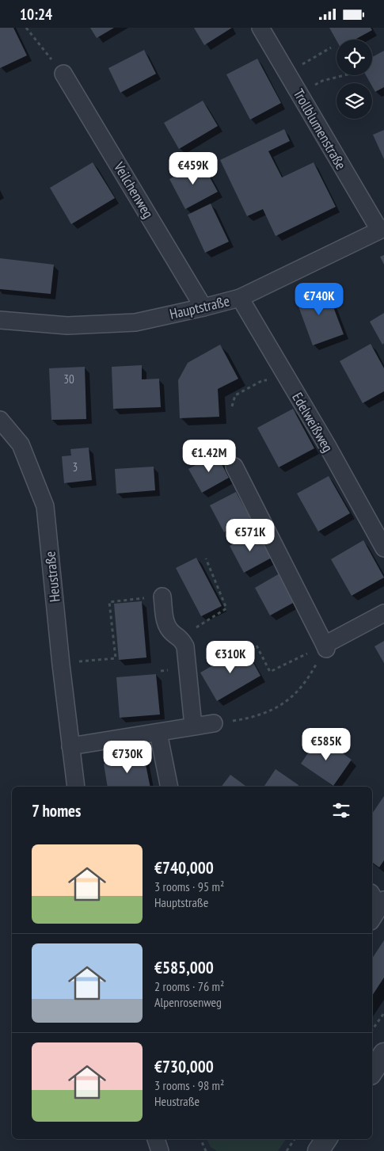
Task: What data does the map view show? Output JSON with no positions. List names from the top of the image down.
{
  "streets": {
    "street": [
      "Trollblumenstraße",
      "Veilchenweg",
      "Hauptstraße",
      "Edelweißweg",
      "Heustraße"
    ]
  },
  "crossings": [
    ["Trollblumenstraße", "Hauptstraße"],
    ["Veilchenweg", "Hauptstraße"],
    ["Hauptstraße", "Edelweißweg"]
  ],
  "house_numbers": ["30", "3"],
  "page": {
    "status": "10:24",
    "price": [
      "€459K",
      "€740K",
      "€1.42M",
      "€571K",
      "€310K",
      "€585K",
      "€730K"
    ],
    "heading": "7 homes",
    "list": [
      {
        "name": "€740,000",
        "note": "3 rooms · 95 m² · Hauptstraße"
      },
      {
        "name": "€585,000",
        "note": "2 rooms · 76 m² · Alpenrosenweg"
      },
      {
        "name": "€730,000",
        "note": "3 rooms · 98 m² · Heustraße"
      }
    ]
  }
}
